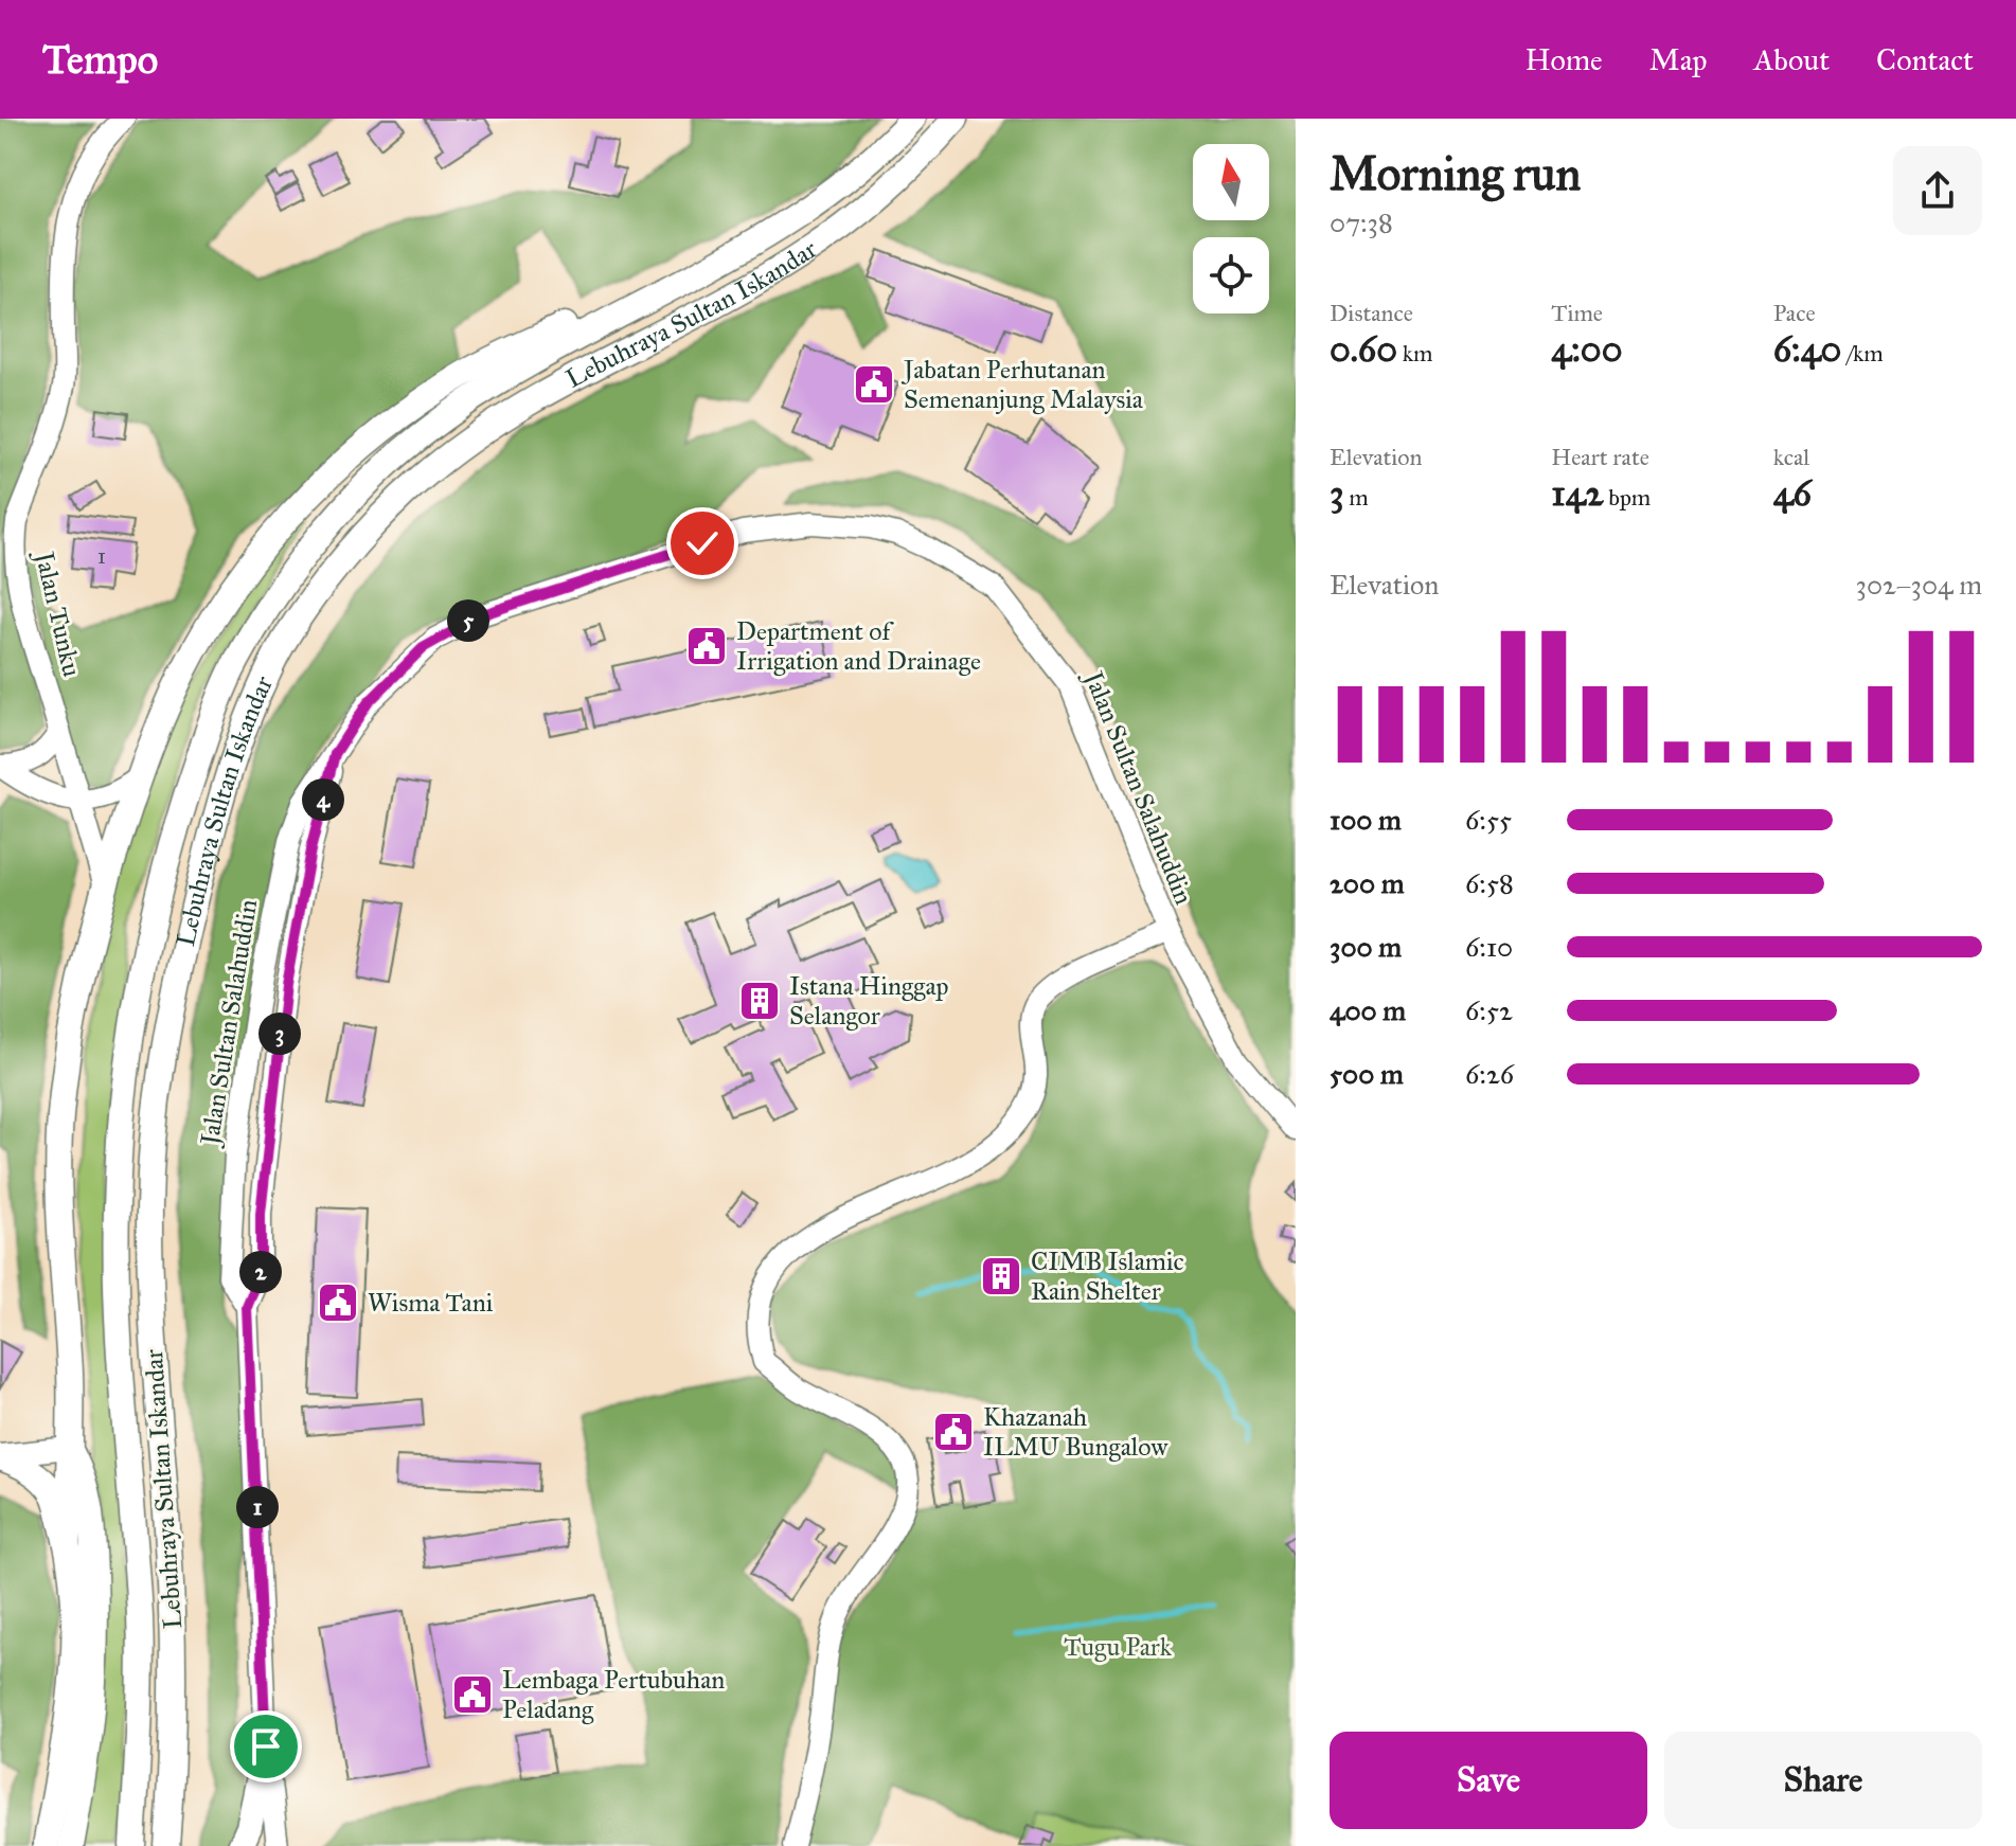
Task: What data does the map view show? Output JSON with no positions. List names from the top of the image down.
{
  "streets": {
    "main road": ["Lebuhraya Sultan Iskandar"],
    "street": ["Jalan Tunku", "Jalan Sultan Salahuddin"]
  },
  "parks": ["Tugu Park"],
  "places": {
    "public building": [
      "Jabatan Perhutanan Semenanjung Malaysia",
      "Department of Irrigation and Drainage",
      "Wisma Tani",
      "Khazanah ILMU Bungalow",
      "Lembaga Pertubuhan Peladang"
    ],
    "building": ["Istana Hinggap Selangor", "CIMB Islamic Rain Shelter"]
  },
  "house_numbers": ["1"],
  "north": "top",
  "page": {
    "header": "Tempo",
    "nav": [
      "Home",
      "Map",
      "About",
      "Contact"
    ],
    "heading": ["Morning run", "07:38"],
    "stats": [
      ["Distance", "0.60 km"],
      ["Time", "4:00"],
      ["Pace", "6:40 /km"],
      ["Elevation", "3 m"],
      ["Heart rate", "142 bpm"],
      ["kcal", "46"]
    ],
    "chart": ["Elevation", "302–304 m"],
    "pins": [
      "5",
      "4",
      "3",
      "2",
      "1"
    ],
    "list": [
      {
        "name": "100 m",
        "note": "6:55"
      },
      {
        "name": "200 m",
        "note": "6:58"
      },
      {
        "name": "300 m",
        "note": "6:10"
      },
      {
        "name": "400 m",
        "note": "6:52"
      },
      {
        "name": "500 m",
        "note": "6:26"
      }
    ],
    "buttons": ["Save", "Share"]
  }
}
